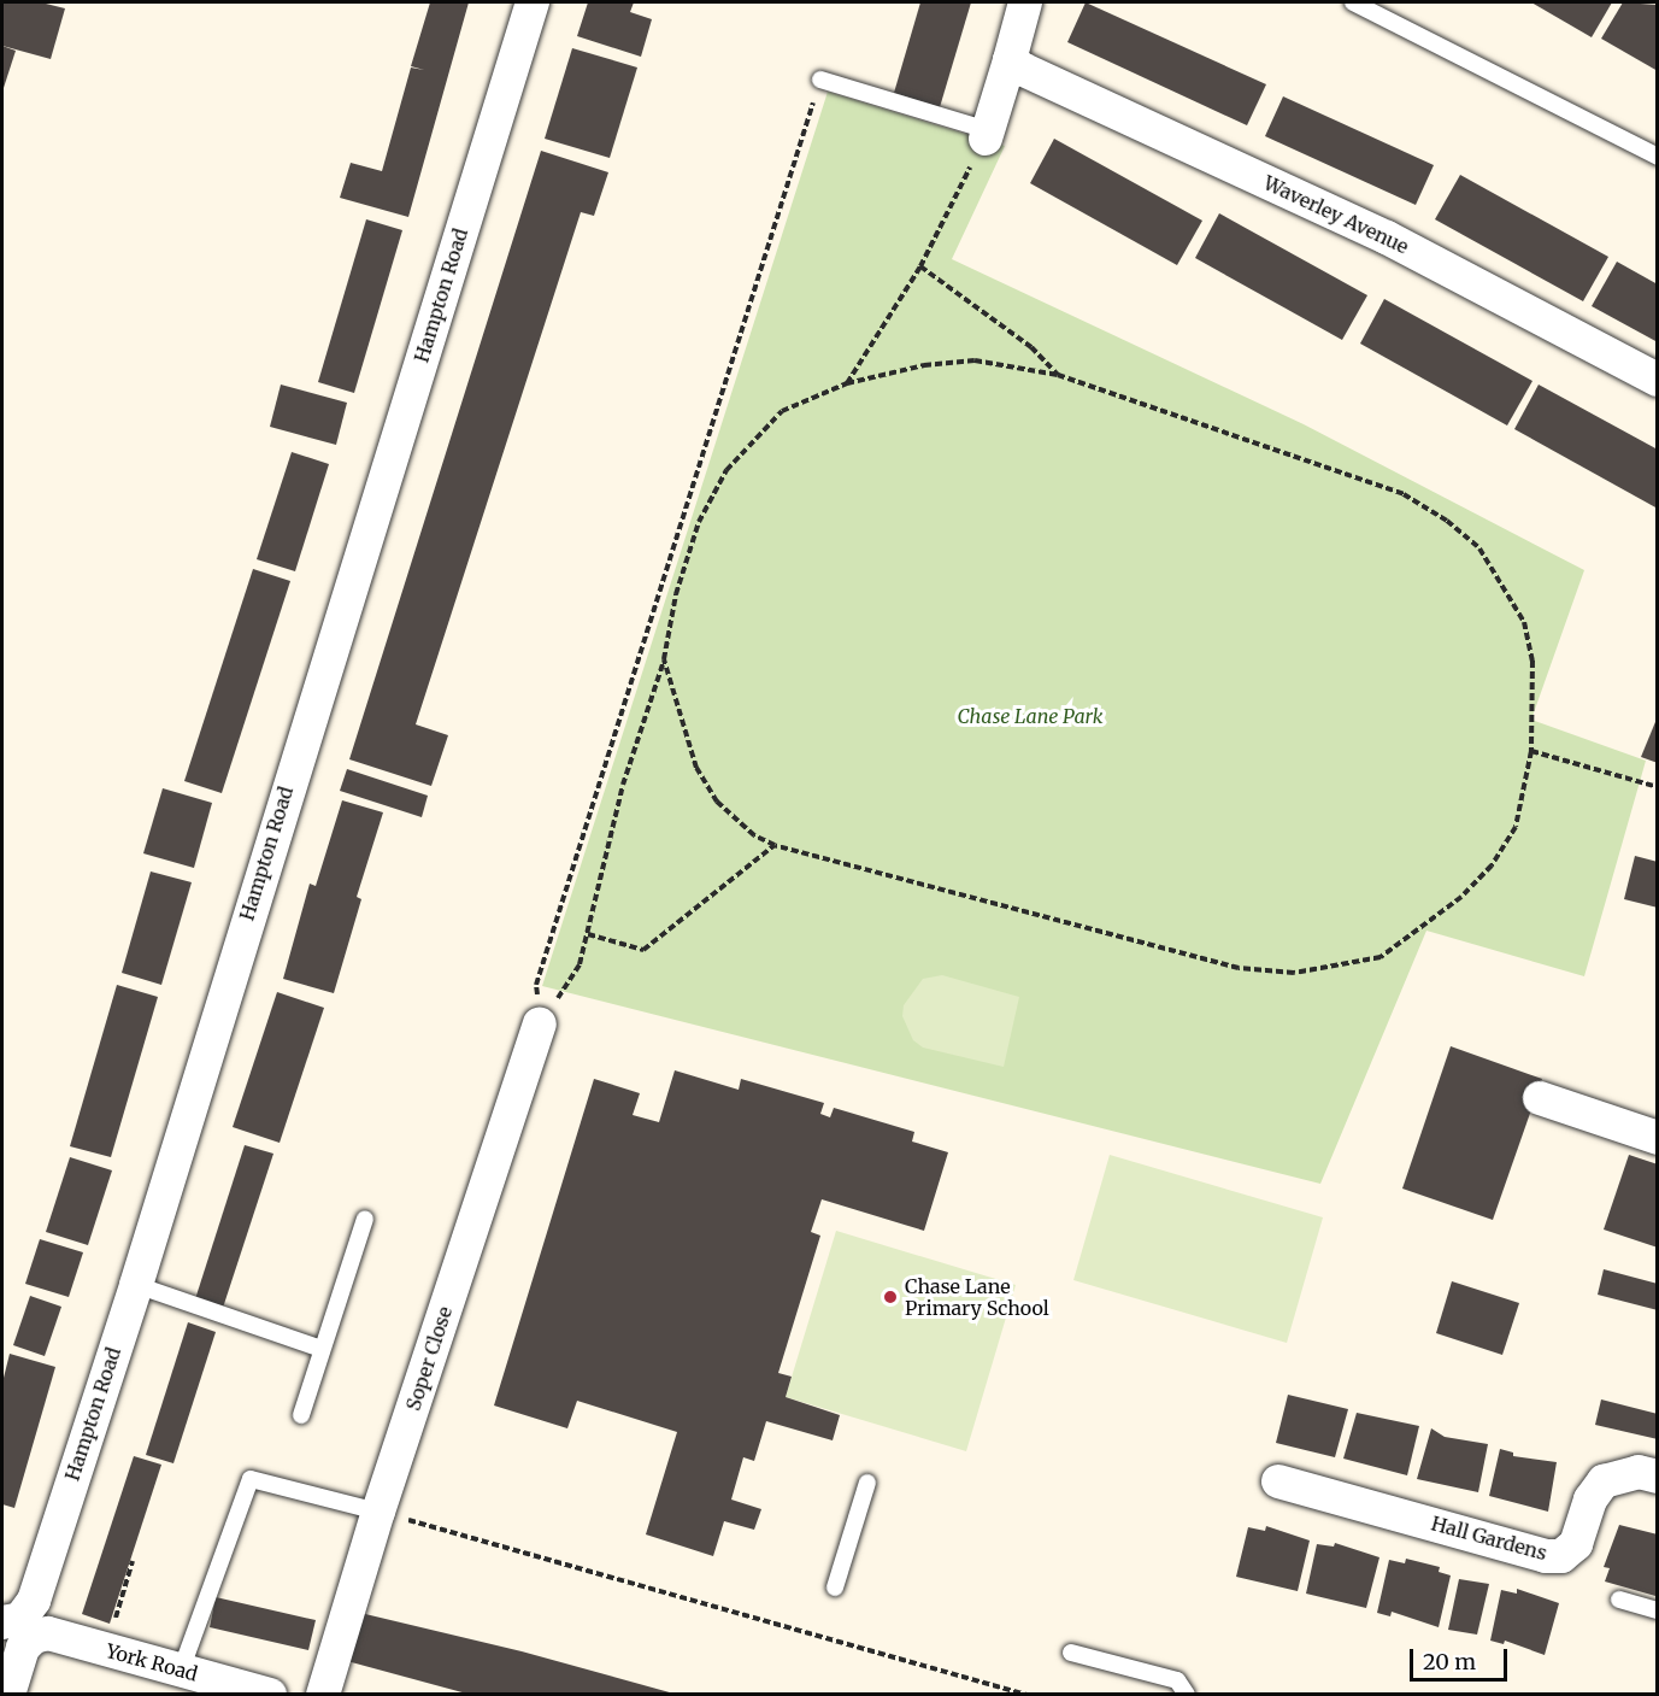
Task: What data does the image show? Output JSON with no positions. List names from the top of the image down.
{
  "streets": {
    "street": [
      "Waverley Avenue",
      "Hampton Road",
      "Soper Close",
      "Hall Gardens",
      "York Road"
    ]
  },
  "crossings": [
    ["Hampton Road", "York Road"]
  ],
  "parks": ["Chase Lane Park"],
  "places": ["Chase Lane Primary School"],
  "scale_bar": "20 m"
}
